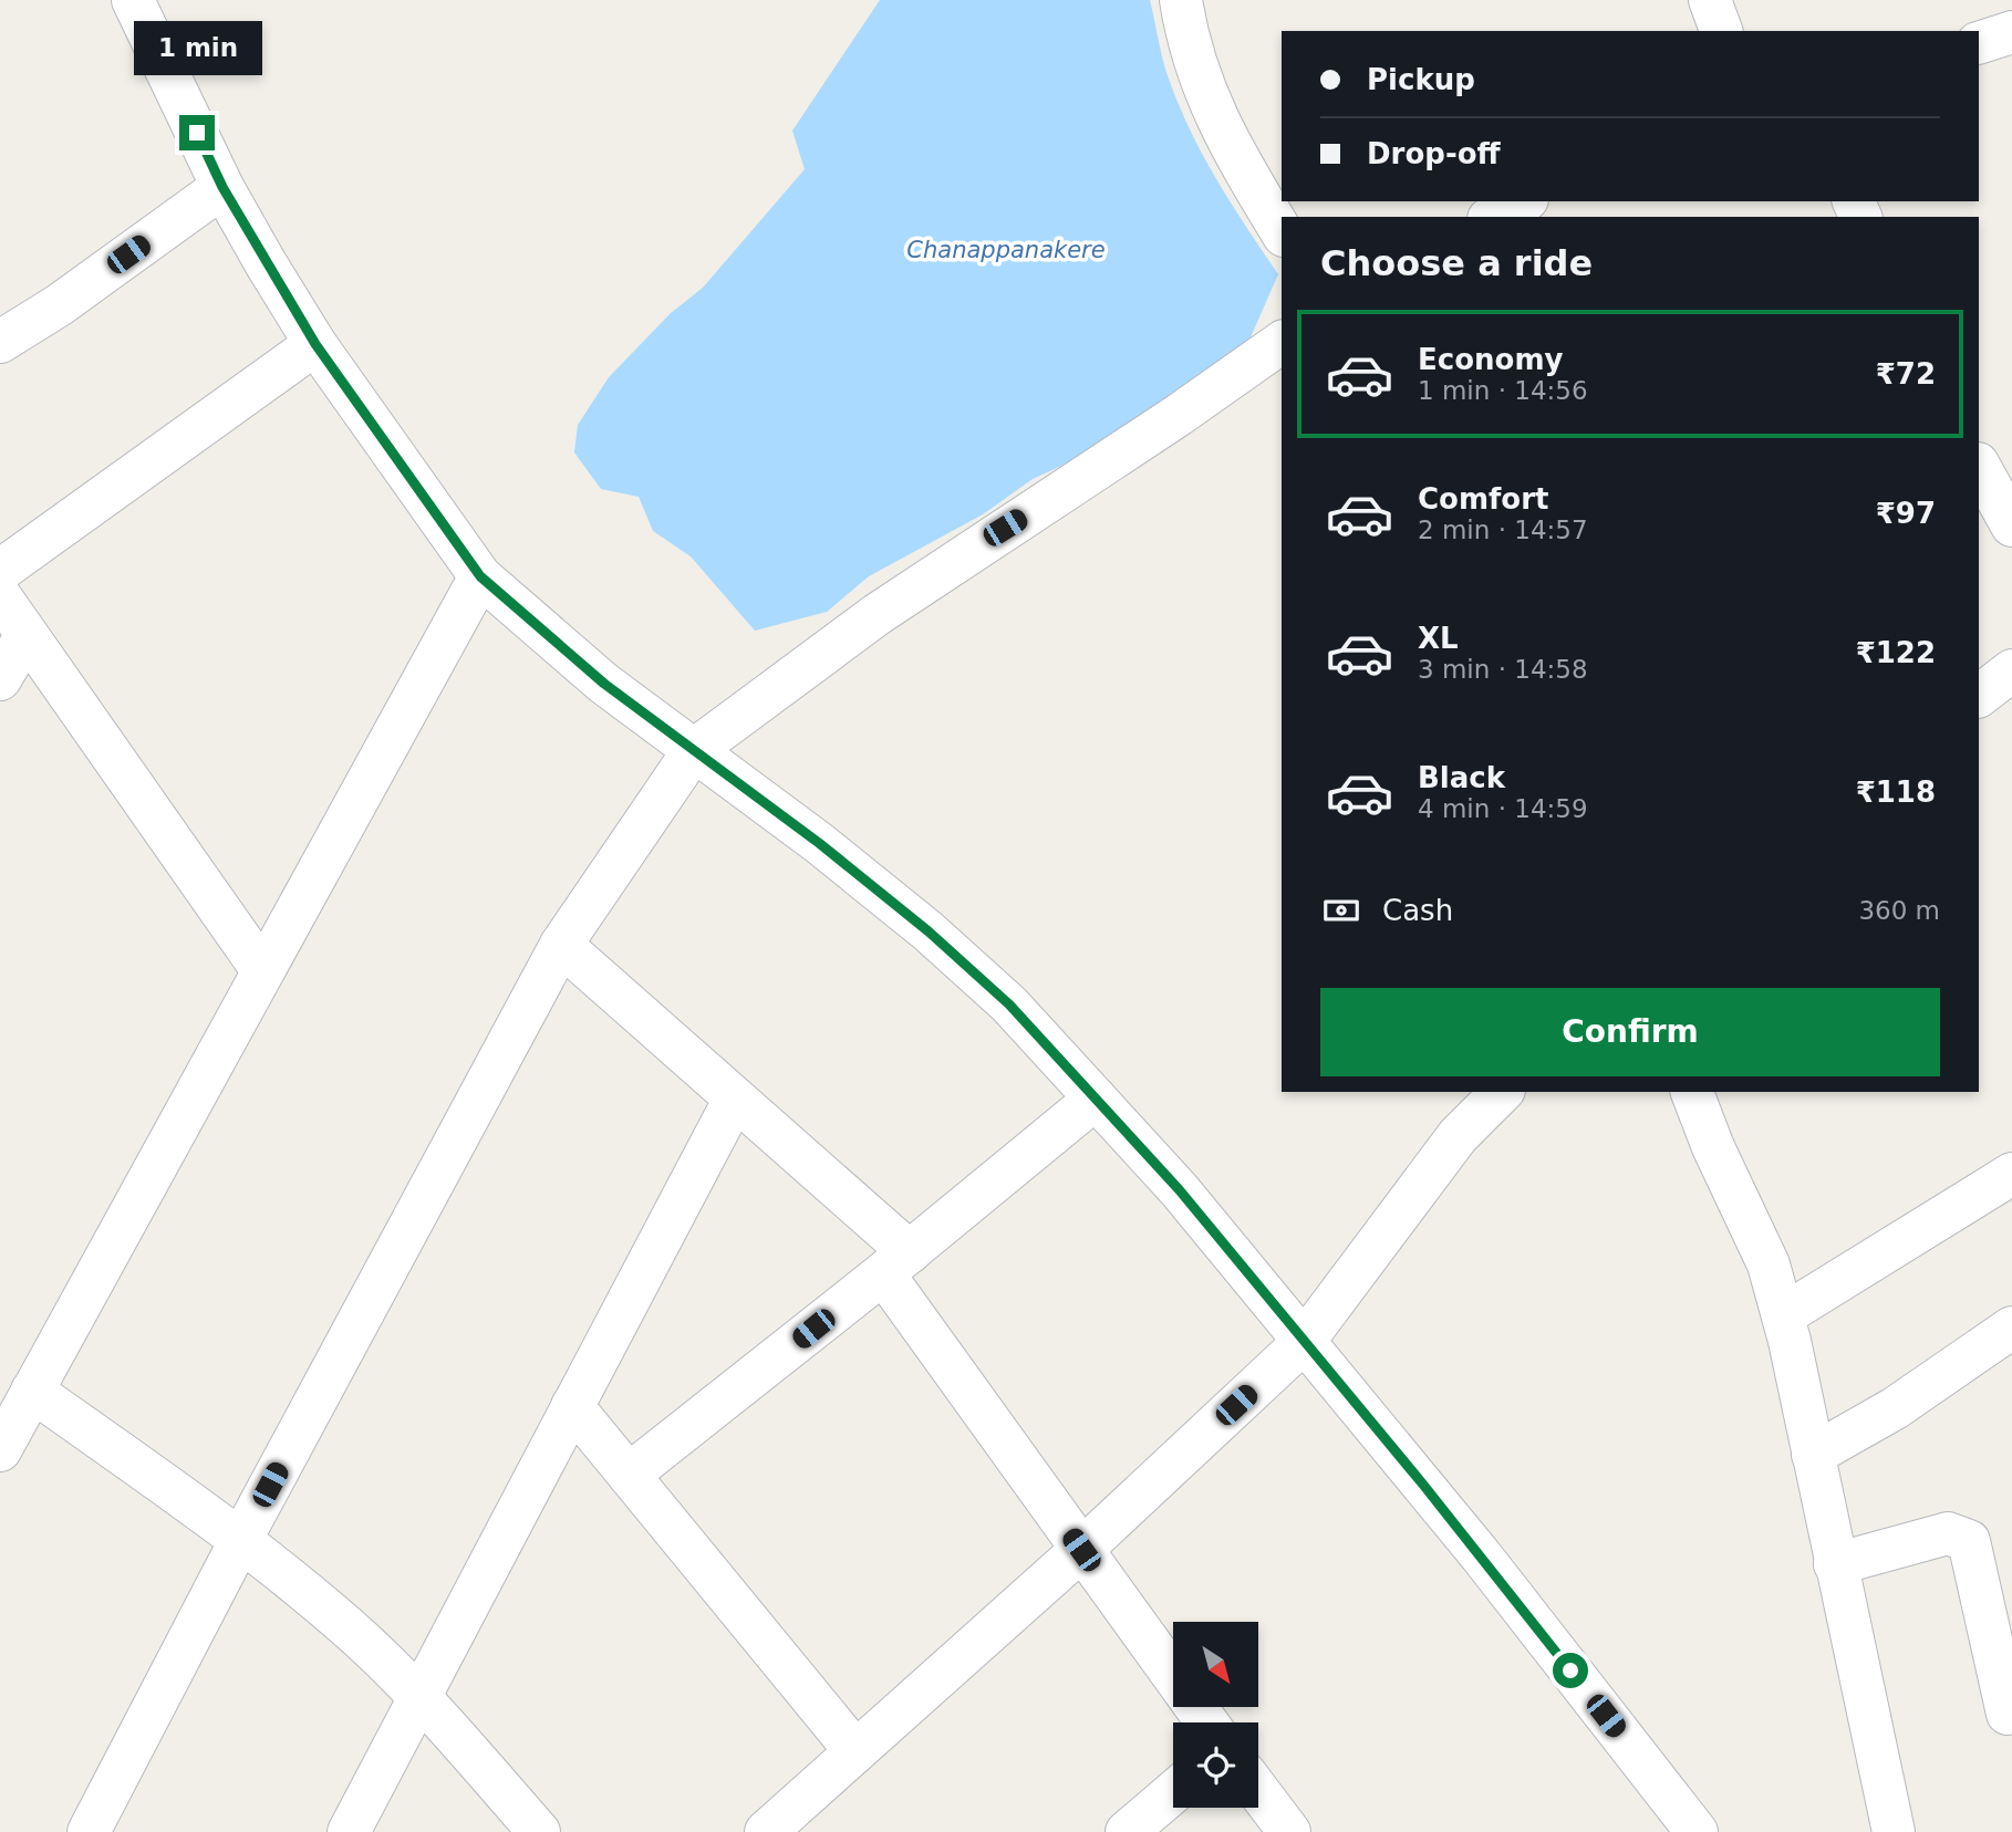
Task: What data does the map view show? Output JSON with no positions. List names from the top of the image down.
{
  "water": ["Chanappanakere"],
  "north": "bottom right",
  "page": {
    "bubble": "1 min",
    "banner": ["Pickup", "Drop-off"],
    "heading": "Choose a ride",
    "list": [
      {
        "name": "Economy",
        "note": "1 min · 14:56",
        "value": "₹72"
      },
      {
        "name": "Comfort",
        "note": "2 min · 14:57",
        "value": "₹97"
      },
      {
        "name": "XL",
        "note": "3 min · 14:58",
        "value": "₹122"
      },
      {
        "name": "Black",
        "note": "4 min · 14:59",
        "value": "₹118"
      }
    ],
    "pay": ["Cash", "360 m"],
    "buttons": "Confirm"
  }
}
